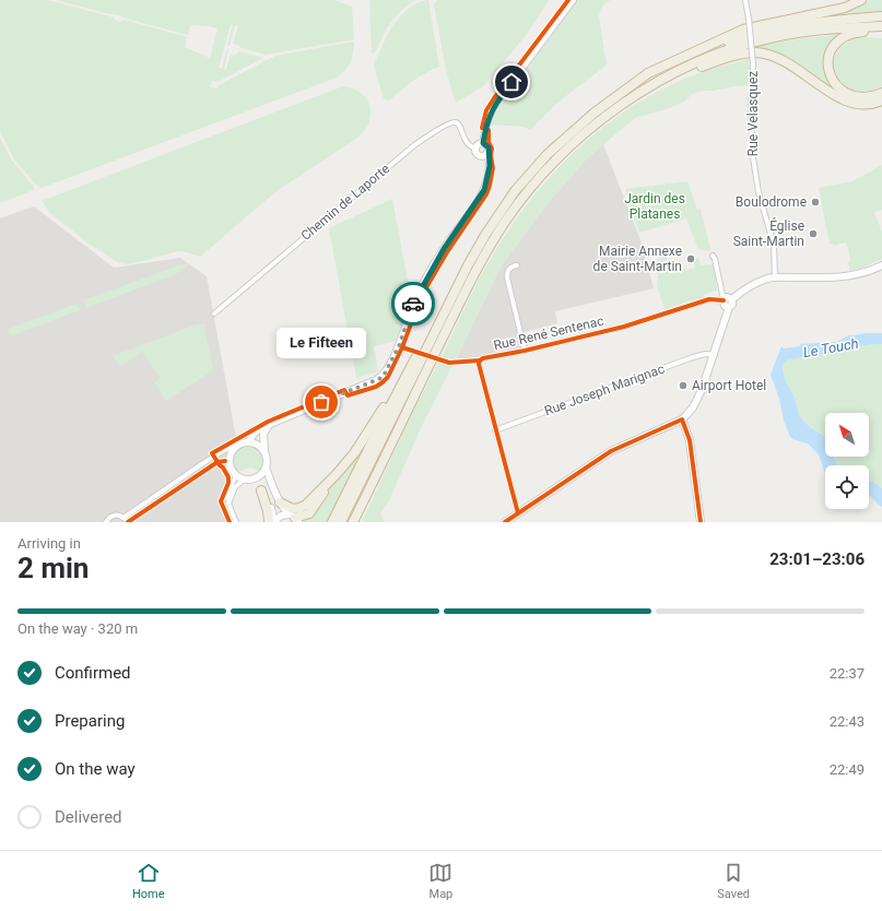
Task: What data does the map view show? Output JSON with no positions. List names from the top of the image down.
{
  "streets": {
    "street": [
      "Rue Velasquez",
      "Chemin de Laporte",
      "Rue René Sentenac",
      "Rue Joseph Marignac"
    ]
  },
  "crossings": [
    ["Rue René Sentenac", "Rue Joseph Marignac"]
  ],
  "water": ["Le Touch"],
  "parks": ["Jardin des Platanes"],
  "places": [
    "Boulodrome",
    "Église Saint-Martin",
    "Mairie Annexe de Saint-Martin",
    "Airport Hotel",
    "Le Fifteen"
  ],
  "north": "top left",
  "page": {
    "bubble": "Le Fifteen",
    "heading": ["2 min", "Arriving in", "23:01–23:06"],
    "bar": "On the way · 320 m",
    "list": [
      ["Confirmed", "22:37"],
      ["Preparing", "22:43"],
      ["On the way", "22:49"],
      "Delivered"
    ],
    "tabs": ["Home", "Map", "Saved"]
  }
}
